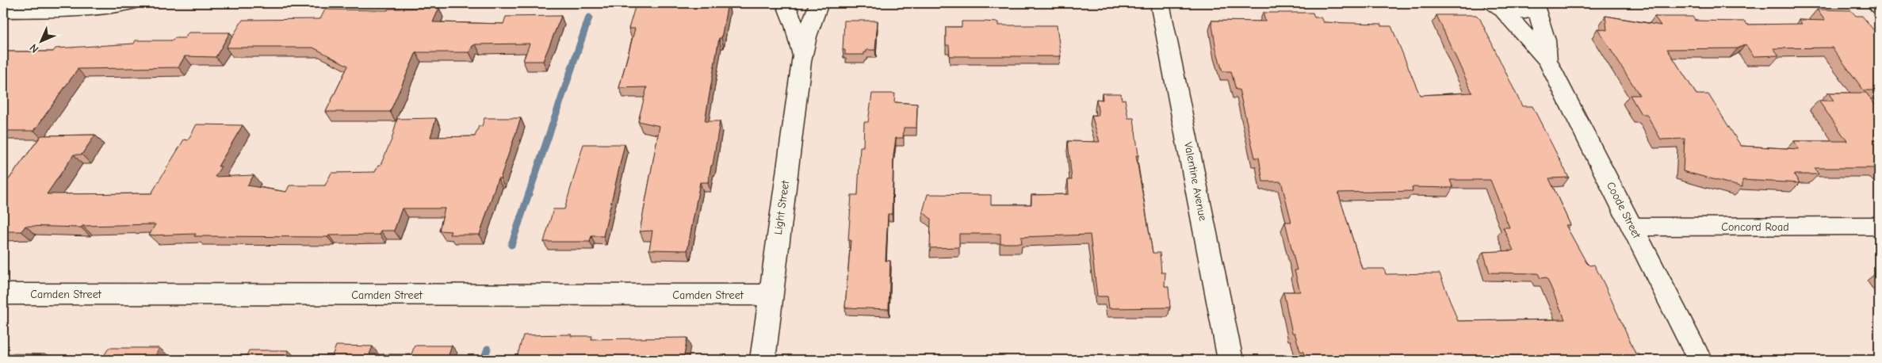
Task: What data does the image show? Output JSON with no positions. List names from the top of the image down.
{
  "streets": {
    "street": [
      "Valentine Avenue",
      "Light Street",
      "Coode Street",
      "Concord Road",
      "Camden Street"
    ]
  },
  "crossings": [
    ["Light Street", "Camden Street"],
    ["Coode Street", "Concord Road"]
  ],
  "north": "bottom left"
}
